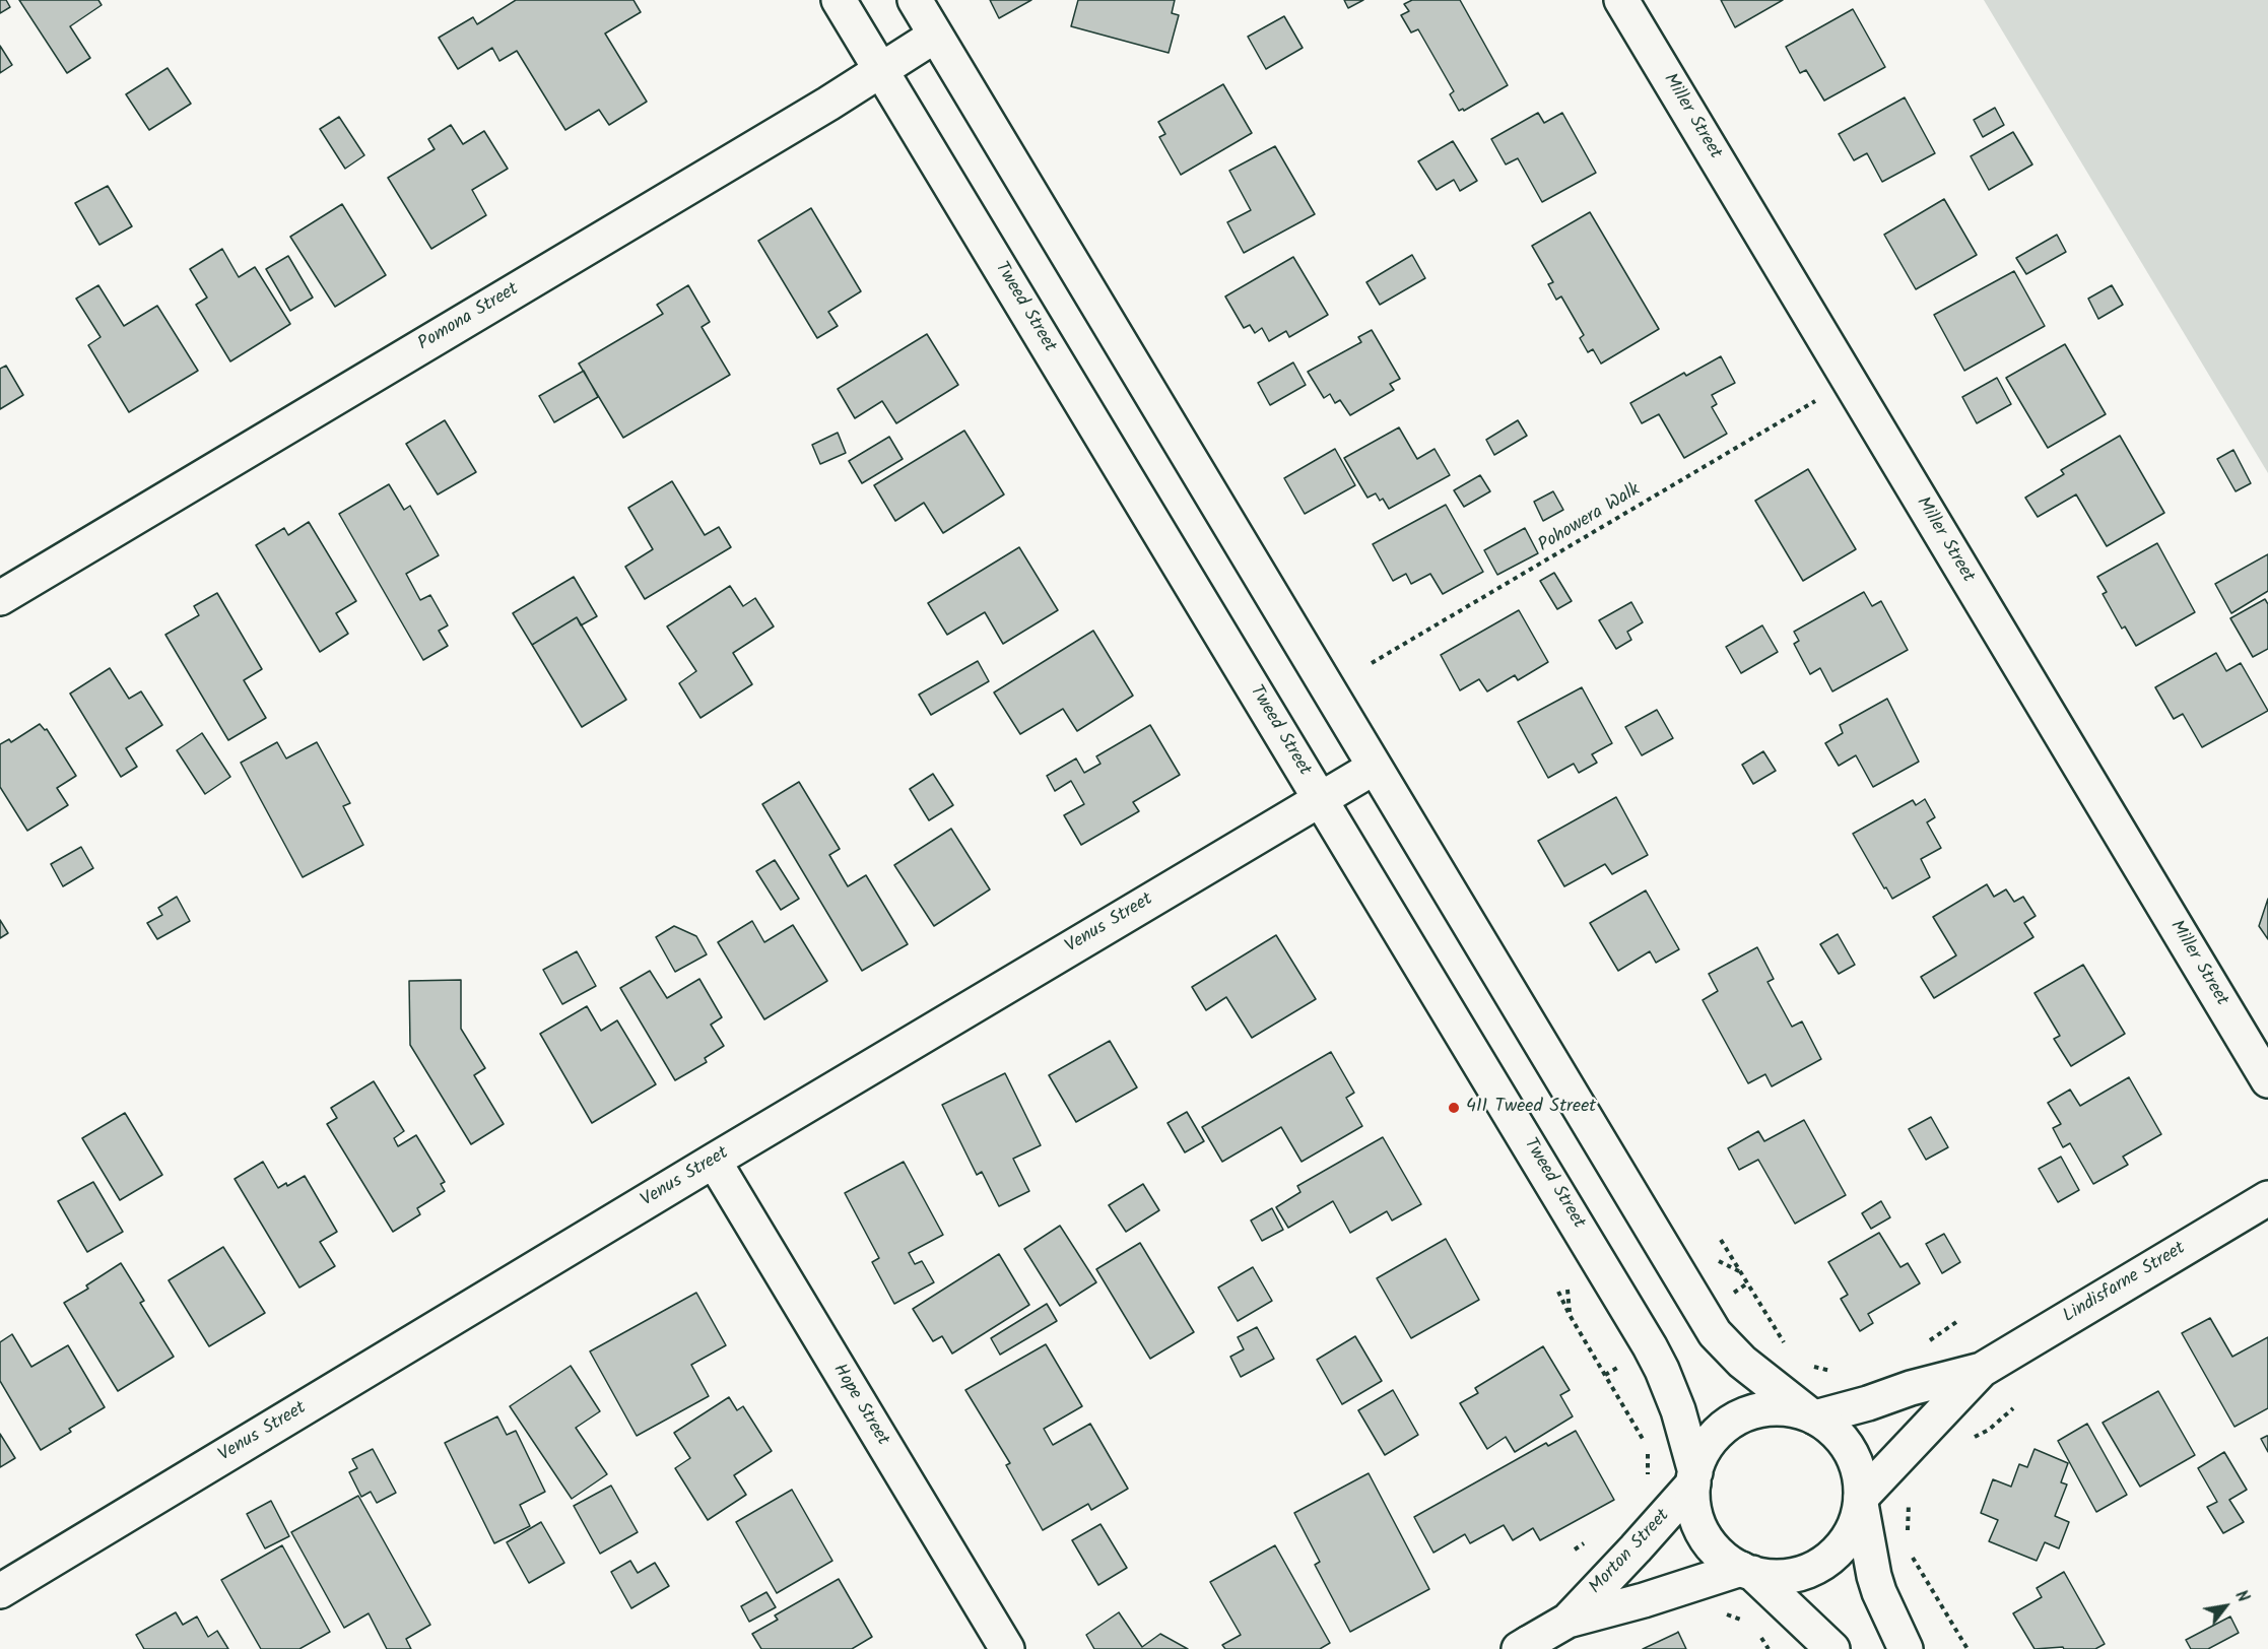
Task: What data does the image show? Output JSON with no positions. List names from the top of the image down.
{
  "streets": {
    "street": [
      "Miller Street",
      "Tweed Street",
      "Pomona Street",
      "Venus Street",
      "Lindisfarne Street",
      "Hope Street",
      "Morton Street"
    ],
    "path": ["Pohowera Walk"]
  },
  "crossings": [
    ["Tweed Street", "Pomona Street"],
    ["Tweed Street", "Venus Street"],
    ["Tweed Street", "Lindisfarne Street"],
    ["Tweed Street", "Morton Street"],
    ["Venus Street", "Hope Street"],
    ["Lindisfarne Street", "Morton Street"]
  ],
  "places": ["411 Tweed Street"],
  "north": "top right"
}
